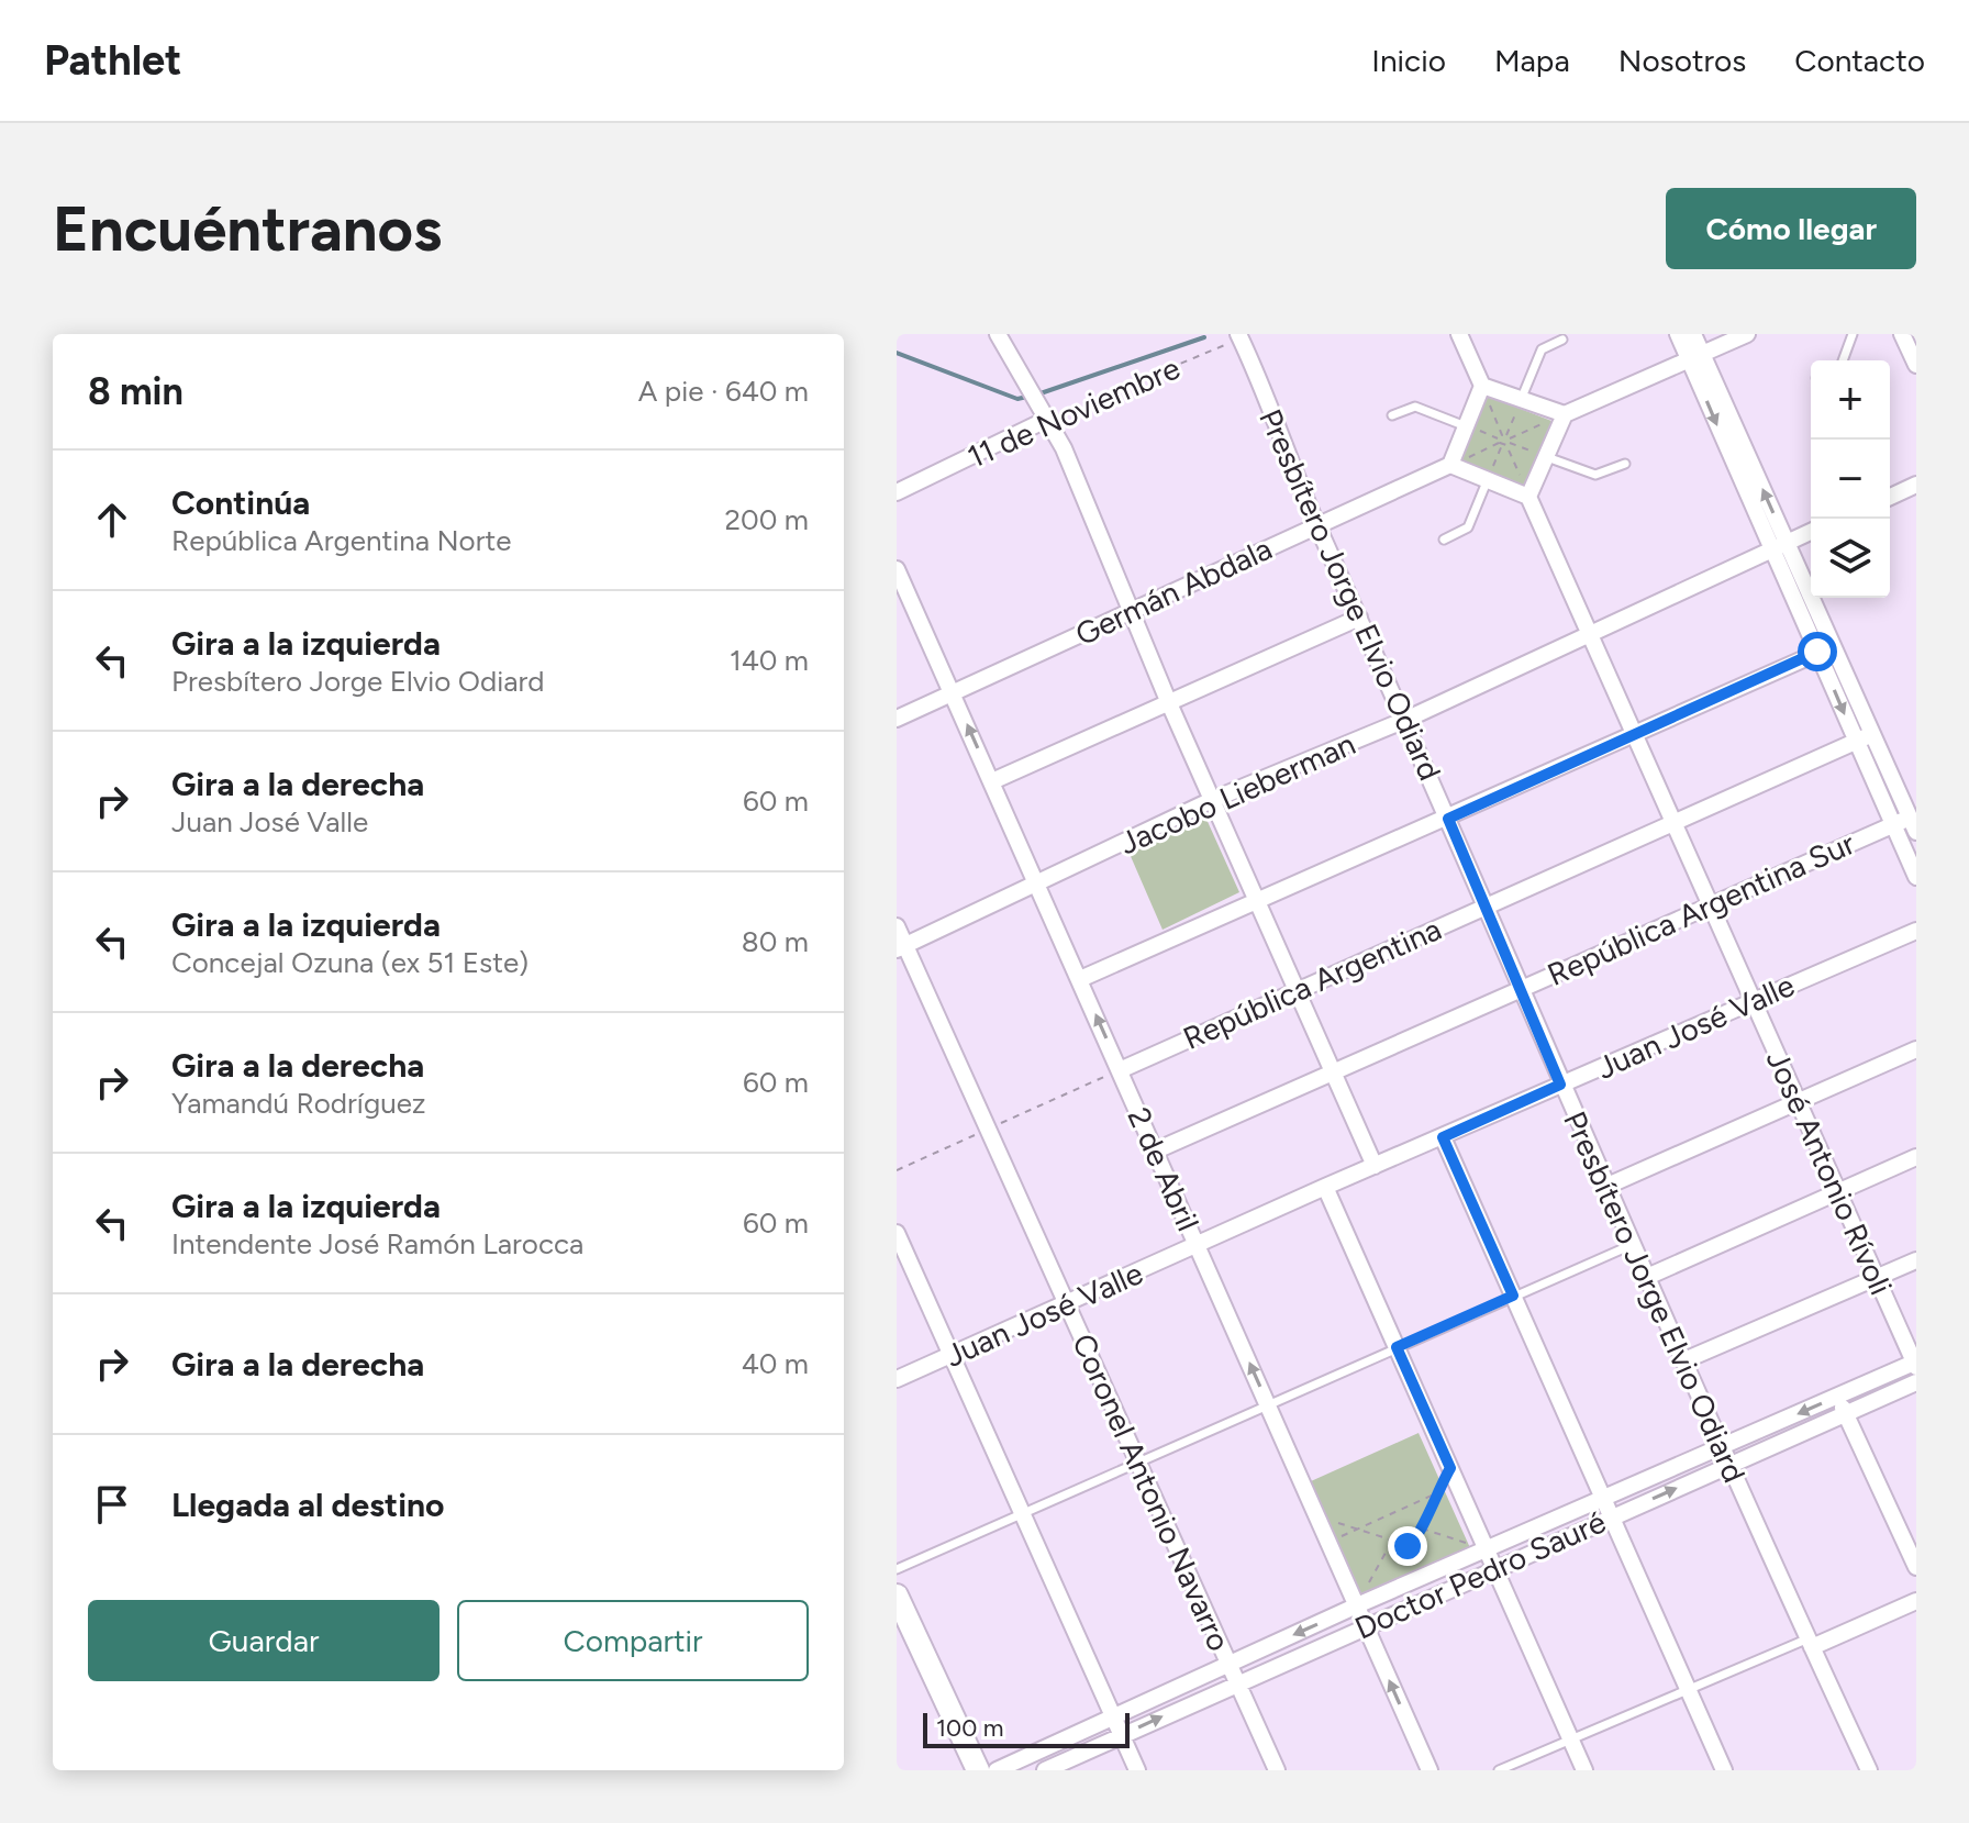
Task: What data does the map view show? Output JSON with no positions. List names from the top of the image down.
{
  "streets": {
    "street": [
      "11 de Noviembre",
      "Germán Abdala",
      "Presbítero Jorge Elvio Odiard",
      "Jacobo Lieberman",
      "República Argentina Sur",
      "República Argentina",
      "Juan José Valle",
      "2 de Abril",
      "José Antonio Rívoli",
      "Coronel Antonio Navarro",
      "Doctor Pedro Sauré"
    ]
  },
  "crossings": [
    ["11 de Noviembre", "Presbítero Jorge Elvio Odiard"],
    ["Germán Abdala", "Presbítero Jorge Elvio Odiard"],
    ["Germán Abdala", "2 de Abril"],
    ["Presbítero Jorge Elvio Odiard", "Jacobo Lieberman"],
    ["Presbítero Jorge Elvio Odiard", "República Argentina Sur"],
    ["Presbítero Jorge Elvio Odiard", "República Argentina"],
    ["Presbítero Jorge Elvio Odiard", "Juan José Valle"],
    ["Presbítero Jorge Elvio Odiard", "Doctor Pedro Sauré"],
    ["Jacobo Lieberman", "2 de Abril"],
    ["Jacobo Lieberman", "José Antonio Rívoli"],
    ["Jacobo Lieberman", "Coronel Antonio Navarro"],
    ["República Argentina Sur", "2 de Abril"],
    ["República Argentina Sur", "José Antonio Rívoli"],
    ["República Argentina", "2 de Abril"],
    ["República Argentina", "José Antonio Rívoli"],
    ["Juan José Valle", "2 de Abril"],
    ["Juan José Valle", "José Antonio Rívoli"],
    ["Juan José Valle", "Coronel Antonio Navarro"],
    ["2 de Abril", "Doctor Pedro Sauré"],
    ["José Antonio Rívoli", "Doctor Pedro Sauré"],
    ["Coronel Antonio Navarro", "Doctor Pedro Sauré"]
  ],
  "one_way": ["2 de Abril"],
  "scale_bar": "100 m",
  "page": {
    "header": "Pathlet",
    "nav": [
      "Inicio",
      "Mapa",
      "Nosotros",
      "Contacto"
    ],
    "buttons": [
      "Cómo llegar",
      ["Guardar", "Compartir"]
    ],
    "title": "Encuéntranos",
    "heading": ["8 min", "A pie · 640 m"],
    "map_buttons": ["+", "−"],
    "list": [
      ["Continúa", "República Argentina Norte", "200 m"],
      ["Gira a la izquierda", "Presbítero Jorge Elvio Odiard", "140 m"],
      ["Gira a la derecha", "Juan José Valle", "60 m"],
      ["Gira a la izquierda", "Concejal Ozuna (ex 51 Este)", "80 m"],
      ["Gira a la derecha", "Yamandú Rodríguez", "60 m"],
      ["Gira a la izquierda", "Intendente José Ramón Larocca", "60 m"],
      ["Gira a la derecha", "40 m"],
      "Llegada al destino"
    ],
    "scale": "100 m"
  }
}
